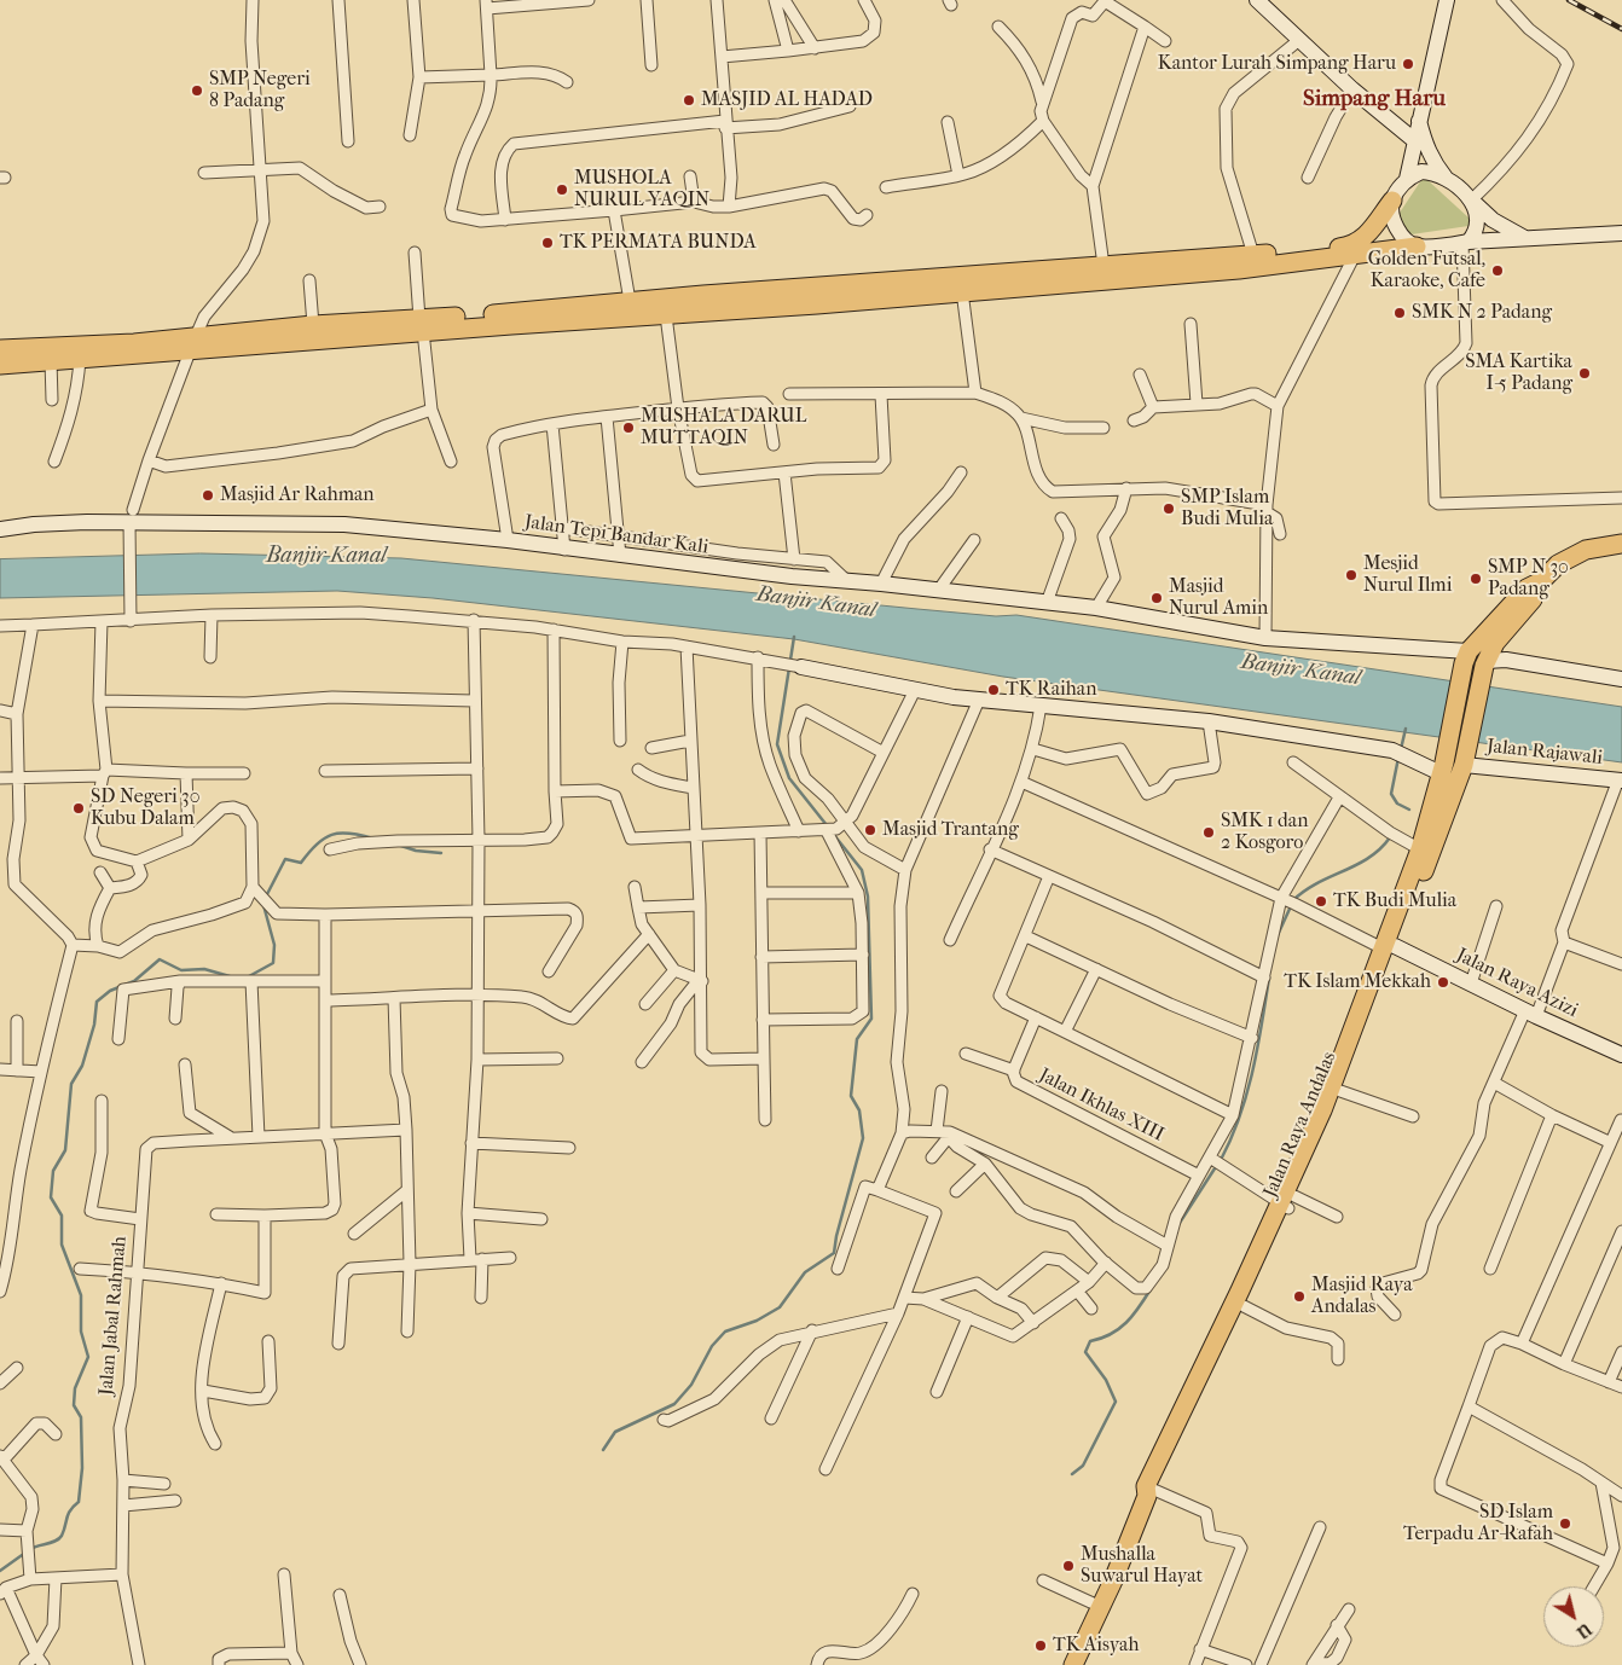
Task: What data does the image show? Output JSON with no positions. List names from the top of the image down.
{
  "streets": {
    "main road": ["Jalan Raya Andalas"],
    "street": [
      "Jalan Tepi Bandar Kali",
      "Jalan Rajawali",
      "Jalan Raya Azizi",
      "Jalan Ikhlas XIII",
      "Jalan Jabal Rahmah"
    ]
  },
  "crossings": [
    ["Jalan Tepi Bandar Kali", "Jalan Raya Andalas"],
    ["Jalan Rajawali", "Jalan Raya Andalas"],
    ["Jalan Raya Azizi", "Jalan Raya Andalas"]
  ],
  "districts": ["Simpang Haru"],
  "water": ["Banjir Kanal"],
  "places": [
    "Kantor Lurah Simpang Haru",
    "SMP Negeri 8 Padang",
    "MASJID AL HADAD",
    "MUSHOLA NURUL YAQIN",
    "TK PERMATA BUNDA",
    "Golden Futsal, Karaoke, Cafe",
    "SMK N 2 Padang",
    "SMA Kartika I-5 Padang",
    "MUSHALA DARUL MUTTAQIN",
    "Masjid Ar Rahman",
    "SMP Islam Budi Mulia",
    "Mesjid Nurul Ilmi",
    "SMP N 30 Padang",
    "Masjid Nurul Amin",
    "TK Raihan",
    "SD Negeri 30 Kubu Dalam",
    "Masjid Trantang",
    "SMK 1 dan 2 Kosgoro",
    "TK Budi Mulia",
    "TK Islam Mekkah",
    "Masjid Raya Andalas",
    "SD Islam Terpadu Ar-Rafah",
    "Mushalla Suwarul Hayat",
    "TK Aisyah"
  ],
  "north": "bottom right"
}
